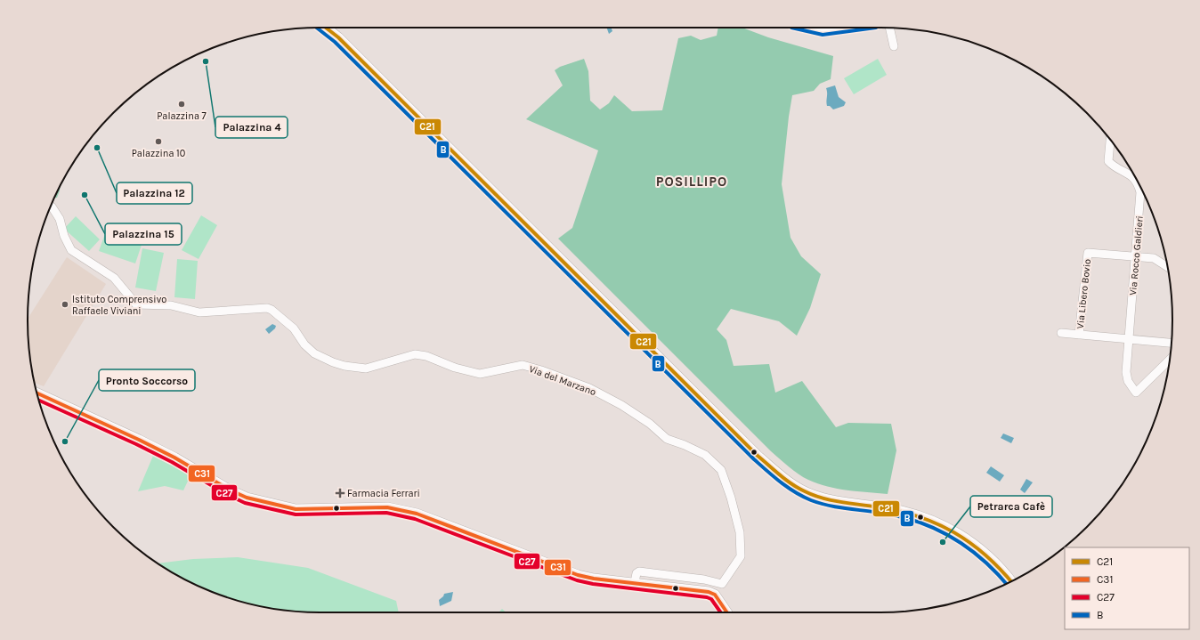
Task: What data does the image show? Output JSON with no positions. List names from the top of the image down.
{
  "streets": {
    "street": ["Via Rocco Galdieri", "Via Libero Bovio", "Via del Marzano"]
  },
  "crossings": [
    ["Via Rocco Galdieri", "Via Libero Bovio"]
  ],
  "districts": ["POSILLIPO"],
  "places": {
    "other": [
      "Palazzina 4",
      "Palazzina 7",
      "Palazzina 10",
      "Palazzina 12",
      "Palazzina 15",
      "Istituto Comprensivo Raffaele Viviani",
      "Pronto Soccorso",
      "Petrarca Cafè"
    ],
    "health": ["Farmacia Ferrari"]
  },
  "lines": [
    "transit line C21",
    "transit line B",
    "transit line C31",
    "transit line C27"
  ],
  "legend": [
    "C21",
    "C31",
    "C27",
    "B"
  ]
}
